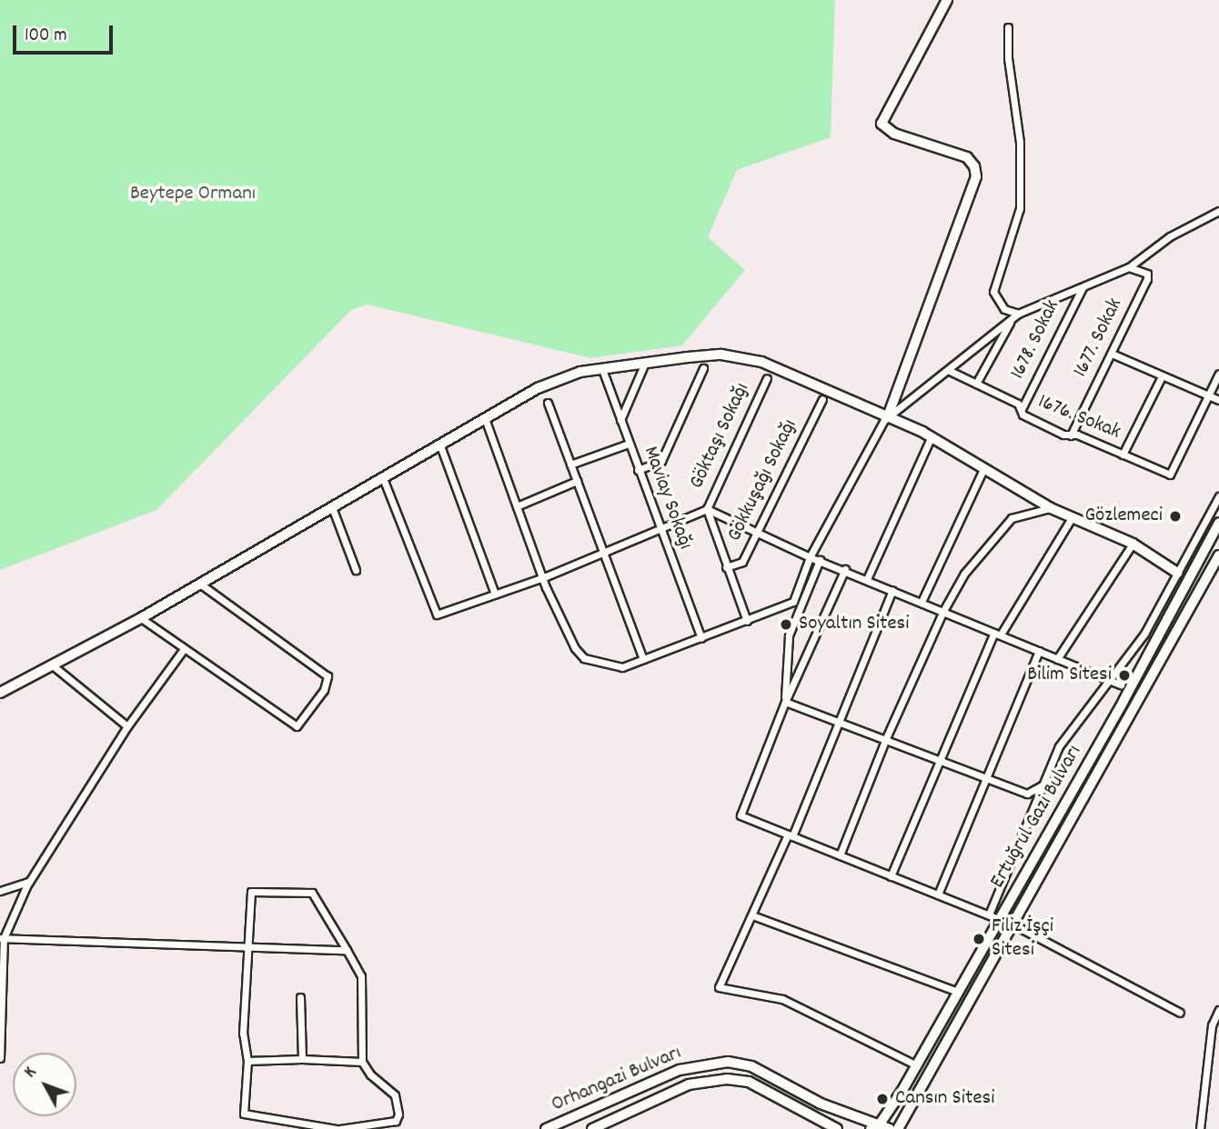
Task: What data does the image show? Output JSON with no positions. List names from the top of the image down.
{
  "streets": {
    "main road": ["Ertuğrul Gazi Bulvarı", "Orhangazi Bulvarı"],
    "street": [
      "1677. Sokak",
      "1678. Sokak",
      "1676. Sokak",
      "Göktaşı Sokağı",
      "Gökkuşağı Sokağı",
      "Maviay Sokağı"
    ]
  },
  "crossings": [
    ["1677. Sokak", "1676. Sokak"],
    ["1678. Sokak", "1676. Sokak"],
    ["Ertuğrul Gazi Bulvarı", "Orhangazi Bulvarı"]
  ],
  "parks": ["Beytepe Ormanı"],
  "places": [
    "Gözlemeci",
    "Soyaltın Sitesi",
    "Bilim Sitesi",
    "Filiz İşçi Sitesi",
    "Cansın Sitesi"
  ],
  "scale_bar": "100 m",
  "north": "top left"
}
